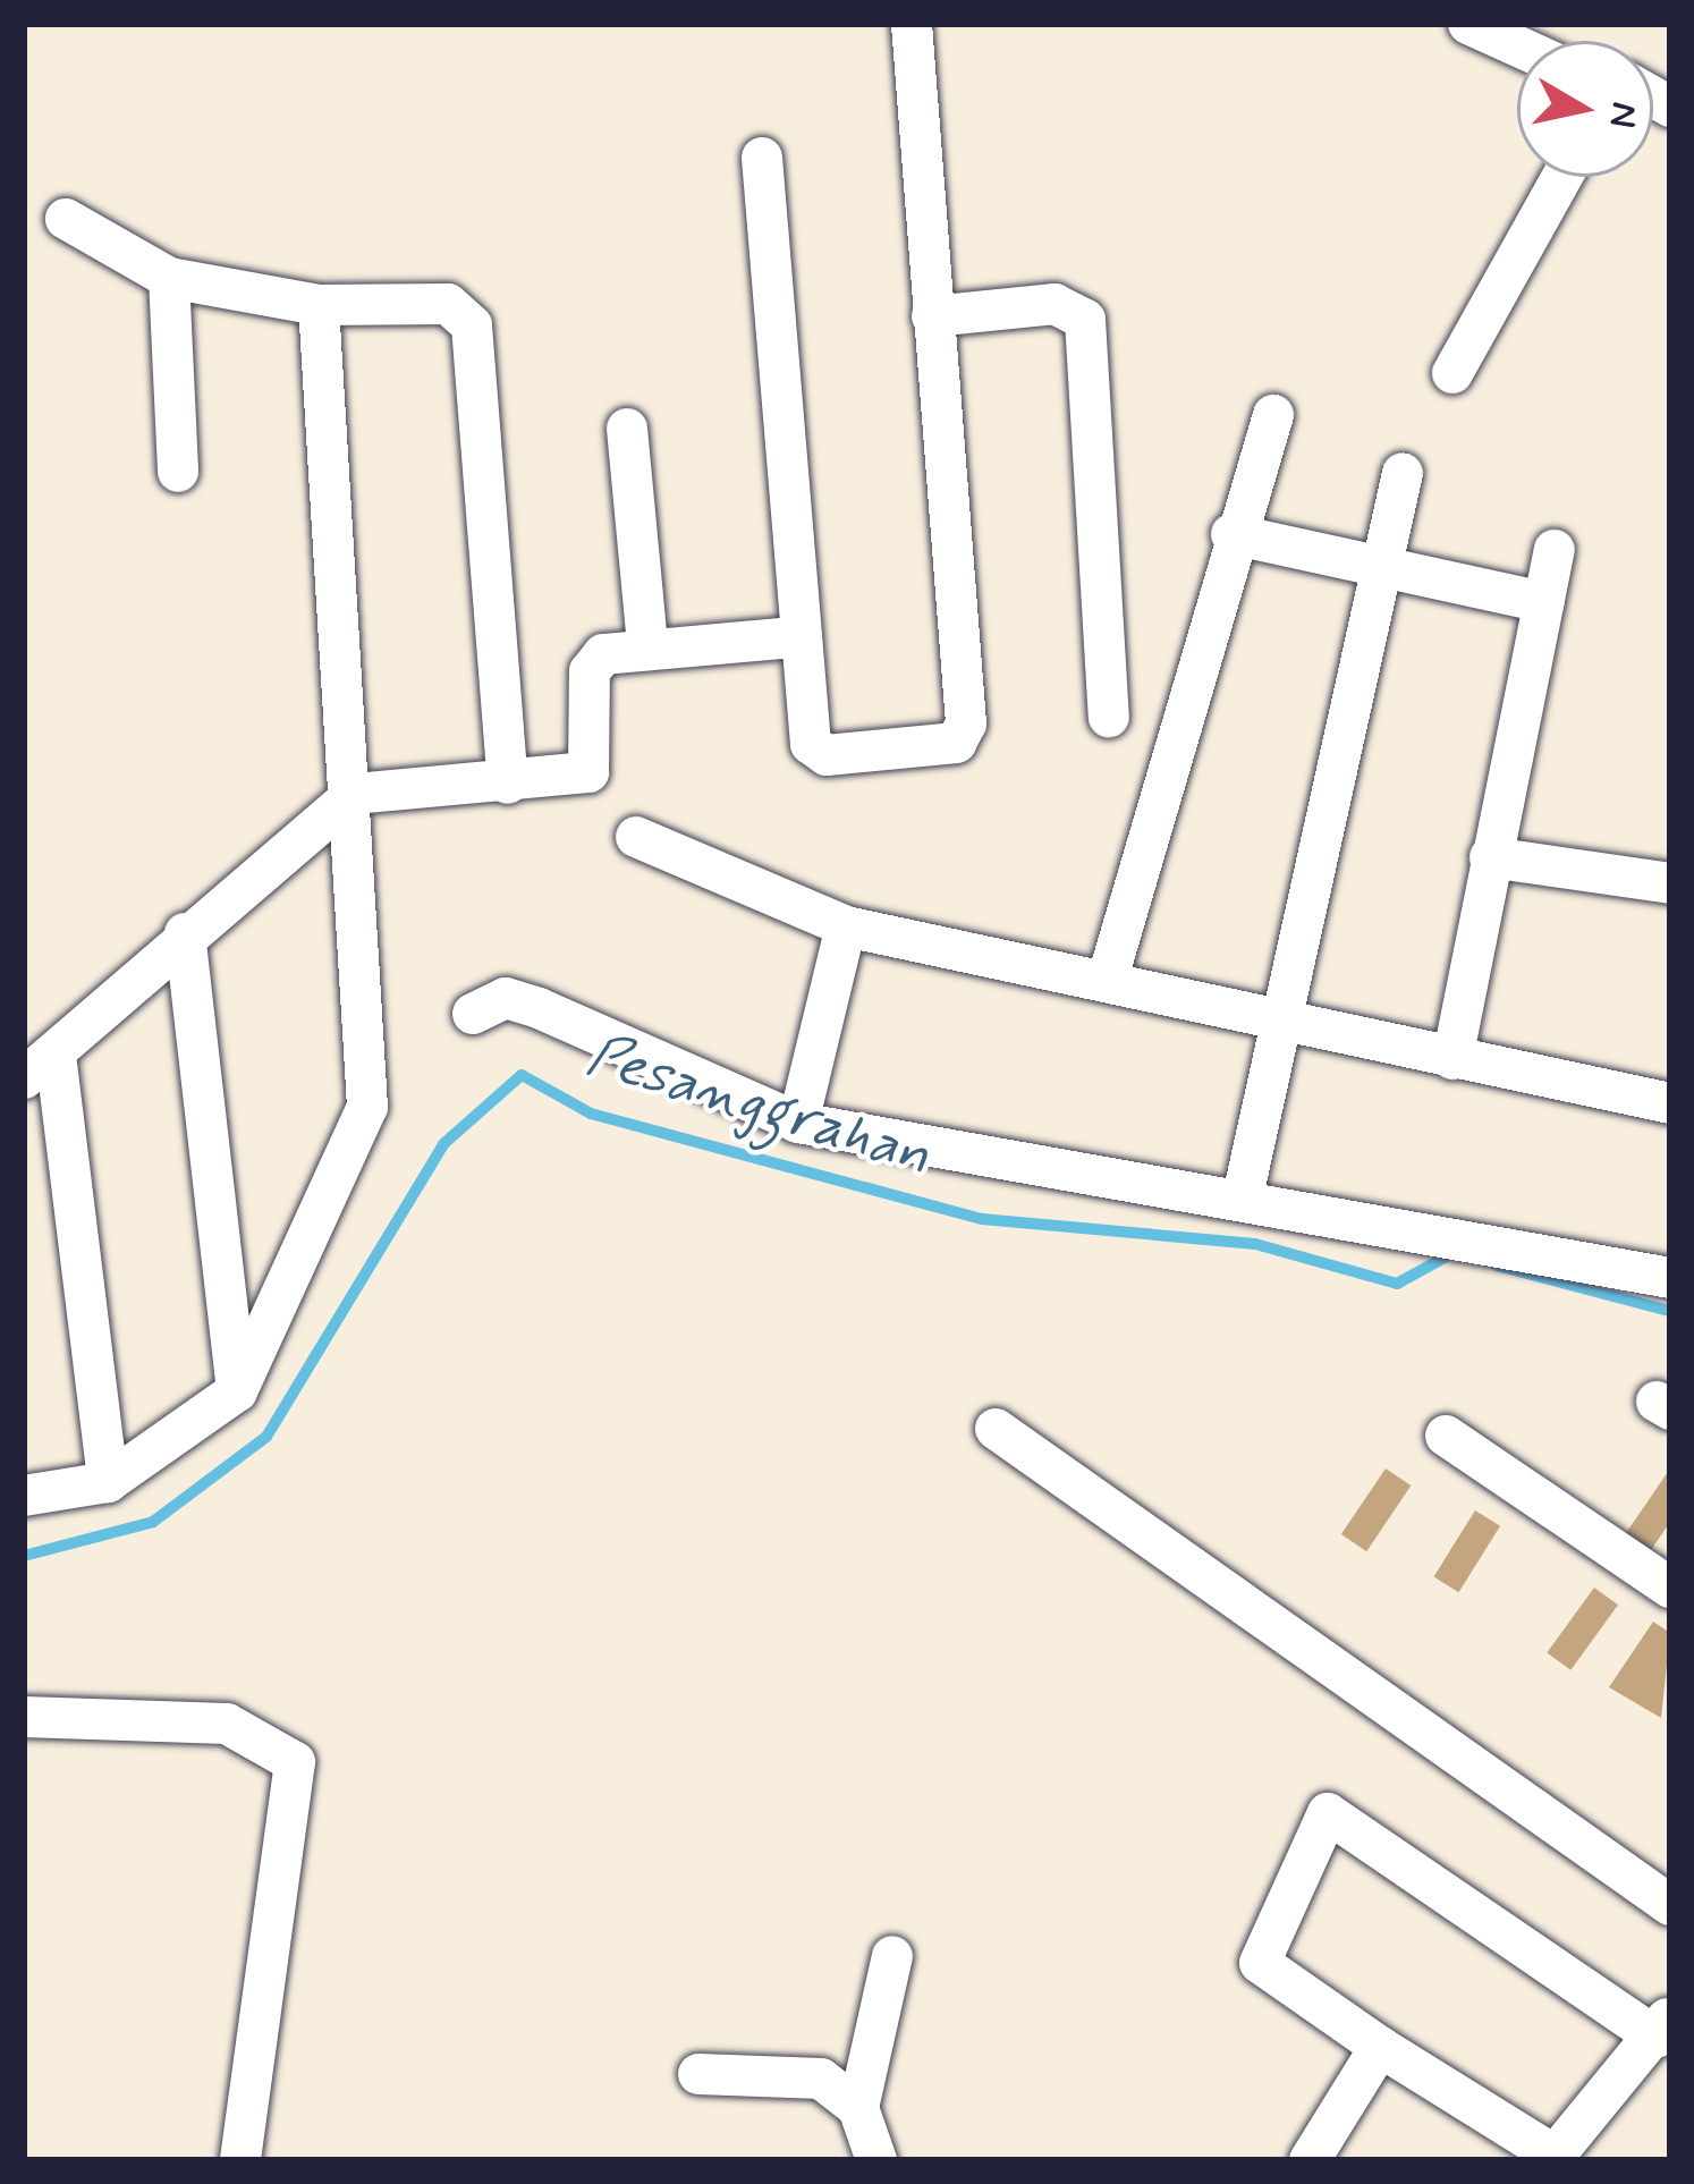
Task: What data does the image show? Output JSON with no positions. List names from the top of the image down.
{
  "water": ["Pesanggrahan"],
  "north": "right"
}
